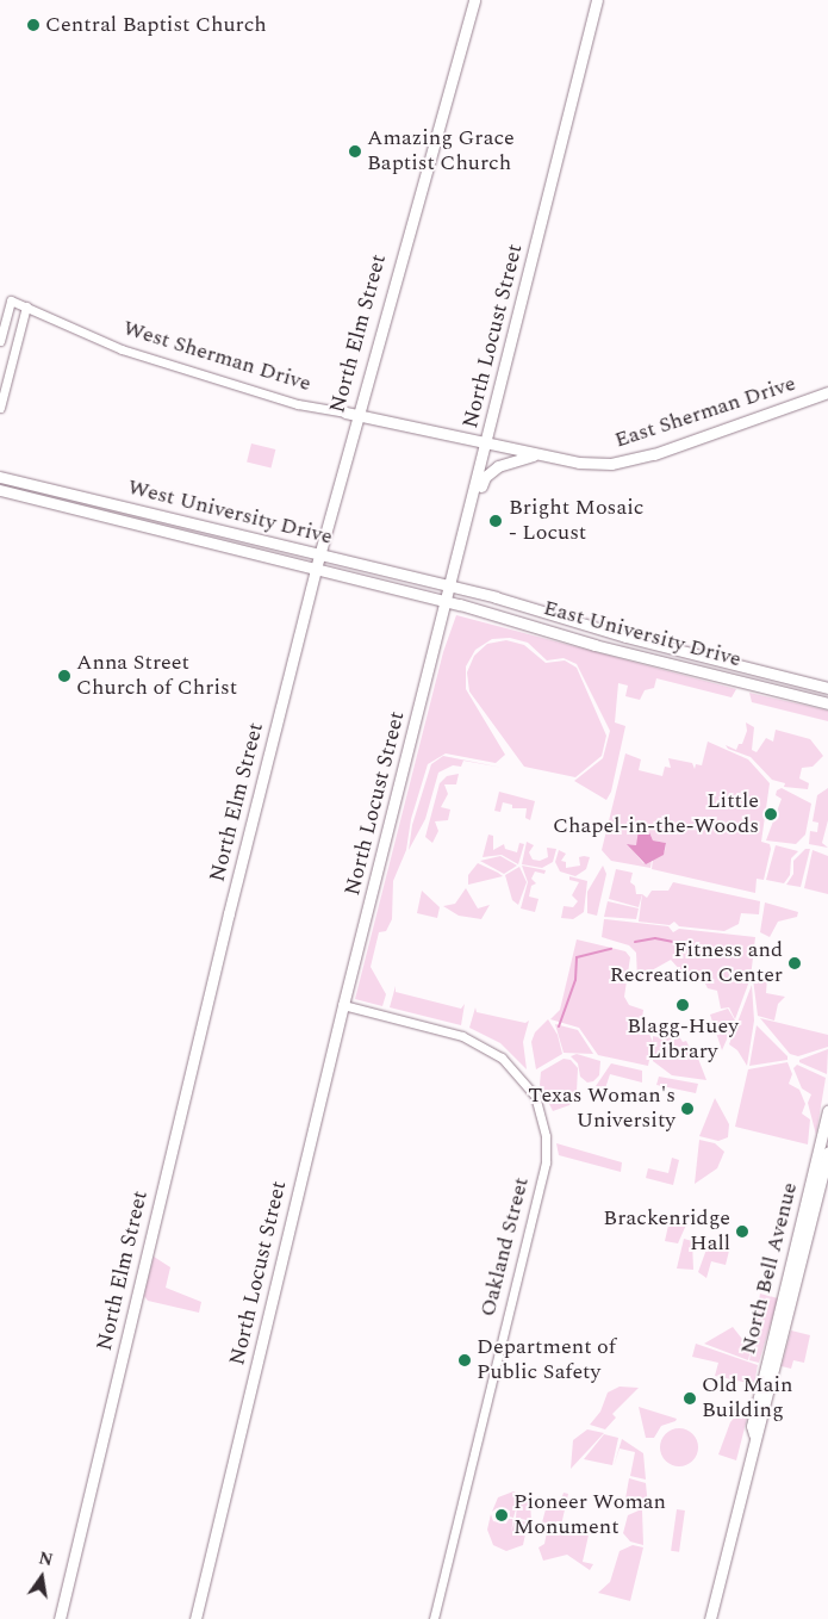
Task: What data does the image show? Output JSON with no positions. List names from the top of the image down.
{
  "streets": {
    "main road": [
      "North Elm Street",
      "North Locust Street",
      "West Sherman Drive",
      "East Sherman Drive",
      "West University Drive",
      "East University Drive",
      "North Bell Avenue"
    ],
    "street": ["Oakland Street"]
  },
  "crossings": [
    ["North Elm Street", "West Sherman Drive"],
    ["North Elm Street", "West University Drive"],
    ["North Locust Street", "West Sherman Drive"],
    ["North Locust Street", "East Sherman Drive"],
    ["North Locust Street", "West University Drive"],
    ["North Locust Street", "East University Drive"],
    ["North Locust Street", "Oakland Street"],
    ["West Sherman Drive", "East Sherman Drive"],
    ["West University Drive", "East University Drive"]
  ],
  "places": [
    "Central Baptist Church",
    "Amazing Grace Baptist Church",
    "Bright Mosaic - Locust",
    "Anna Street Church of Christ",
    "Little Chapel-in-the-Woods",
    "Fitness and Recreation Center",
    "Blagg-Huey Library",
    "Texas Woman's University",
    "Brackenridge Hall",
    "Department of Public Safety",
    "Old Main Building",
    "Pioneer Woman Monument"
  ],
  "north": "top"
}
